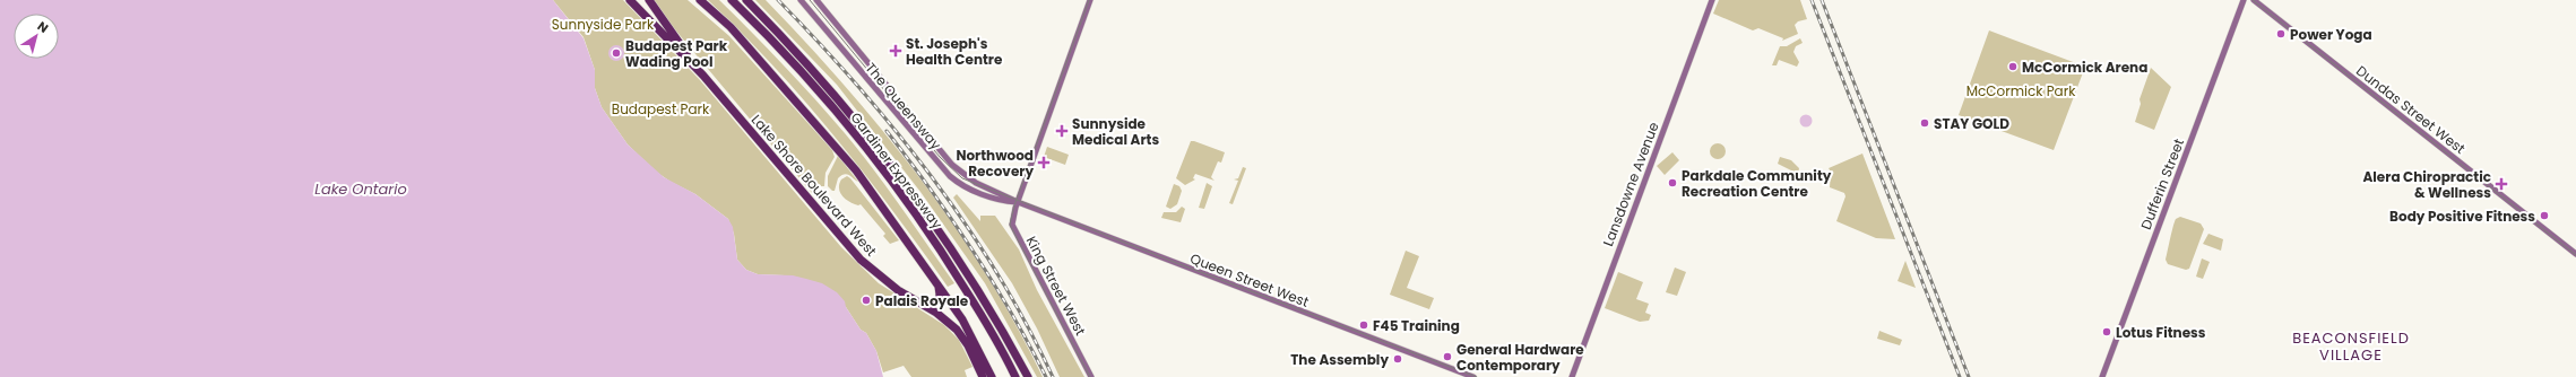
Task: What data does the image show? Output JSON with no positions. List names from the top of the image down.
{
  "streets": {
    "highway": ["Gardiner Expressway", "Lake Shore Boulevard West"],
    "main road": [
      "The Queensway",
      "Dundas Street West",
      "Lansdowne Avenue",
      "Dufferin Street",
      "Queen Street West",
      "King Street West"
    ]
  },
  "crossings": [
    ["The Queensway", "Queen Street West"],
    ["The Queensway", "King Street West"],
    ["Queen Street West", "King Street West"]
  ],
  "districts": ["BEACONSFIELD VILLAGE"],
  "water": ["Lake Ontario"],
  "parks": ["Sunnyside Park", "McCormick Park", "Budapest Park"],
  "places": {
    "other": [
      "Power Yoga",
      "Budapest Park Wading Pool",
      "McCormick Arena",
      "STAY GOLD",
      "Parkdale Community Recreation Centre",
      "Body Positive Fitness",
      "Palais Royale",
      "F45 Training",
      "Lotus Fitness",
      "General Hardware Contemporary",
      "The Assembly"
    ],
    "health": [
      "St. Joseph's Health Centre",
      "Sunnyside Medical Arts",
      "Northwood Recovery",
      "Alera Chiropractic & Wellness"
    ]
  },
  "north": "top right"
}
